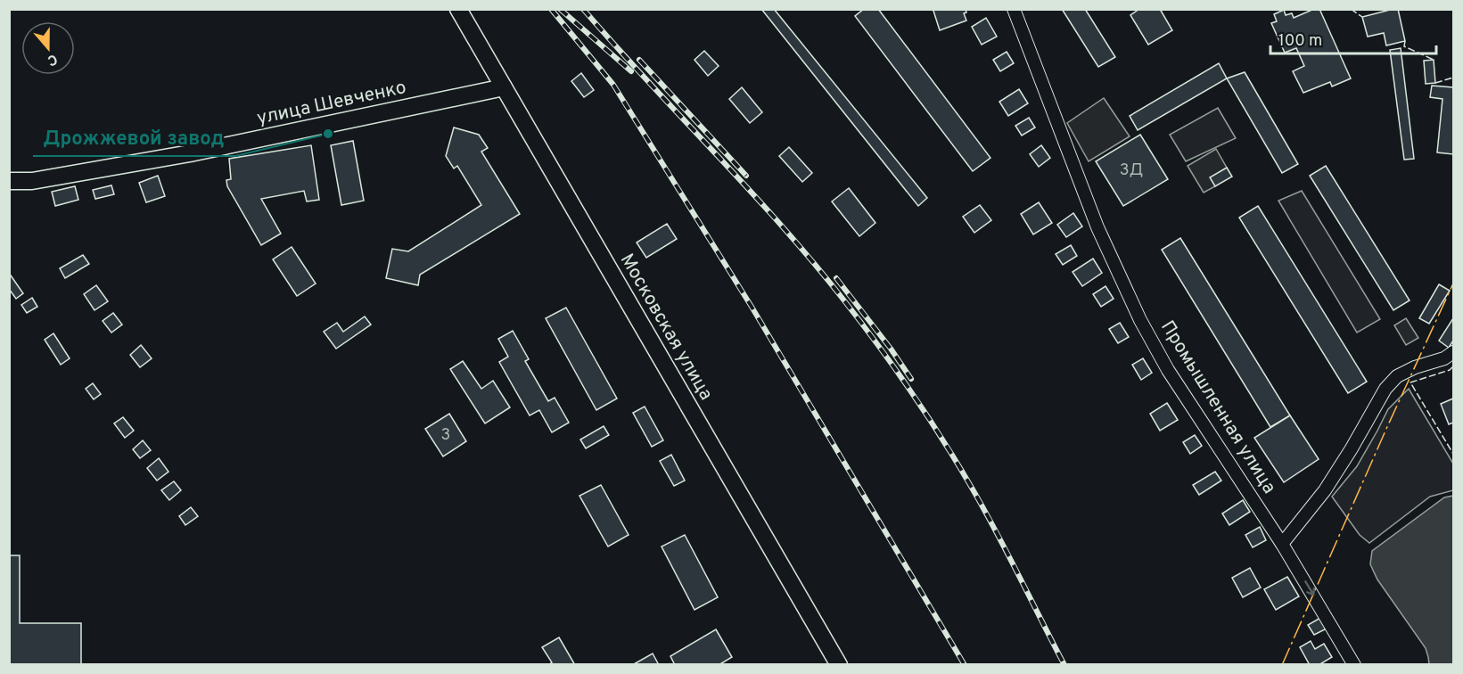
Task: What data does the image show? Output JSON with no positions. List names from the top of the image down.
{
  "streets": {
    "main road": ["улица Шевченко", "Московская улица"],
    "street": ["Промышленная улица"]
  },
  "crossings": [
    ["улица Шевченко", "Московская улица"]
  ],
  "places": ["Дрожжевой завод"],
  "house_numbers": ["3Д", "3"],
  "scale_bar": "100 m",
  "north": "bottom"
}
